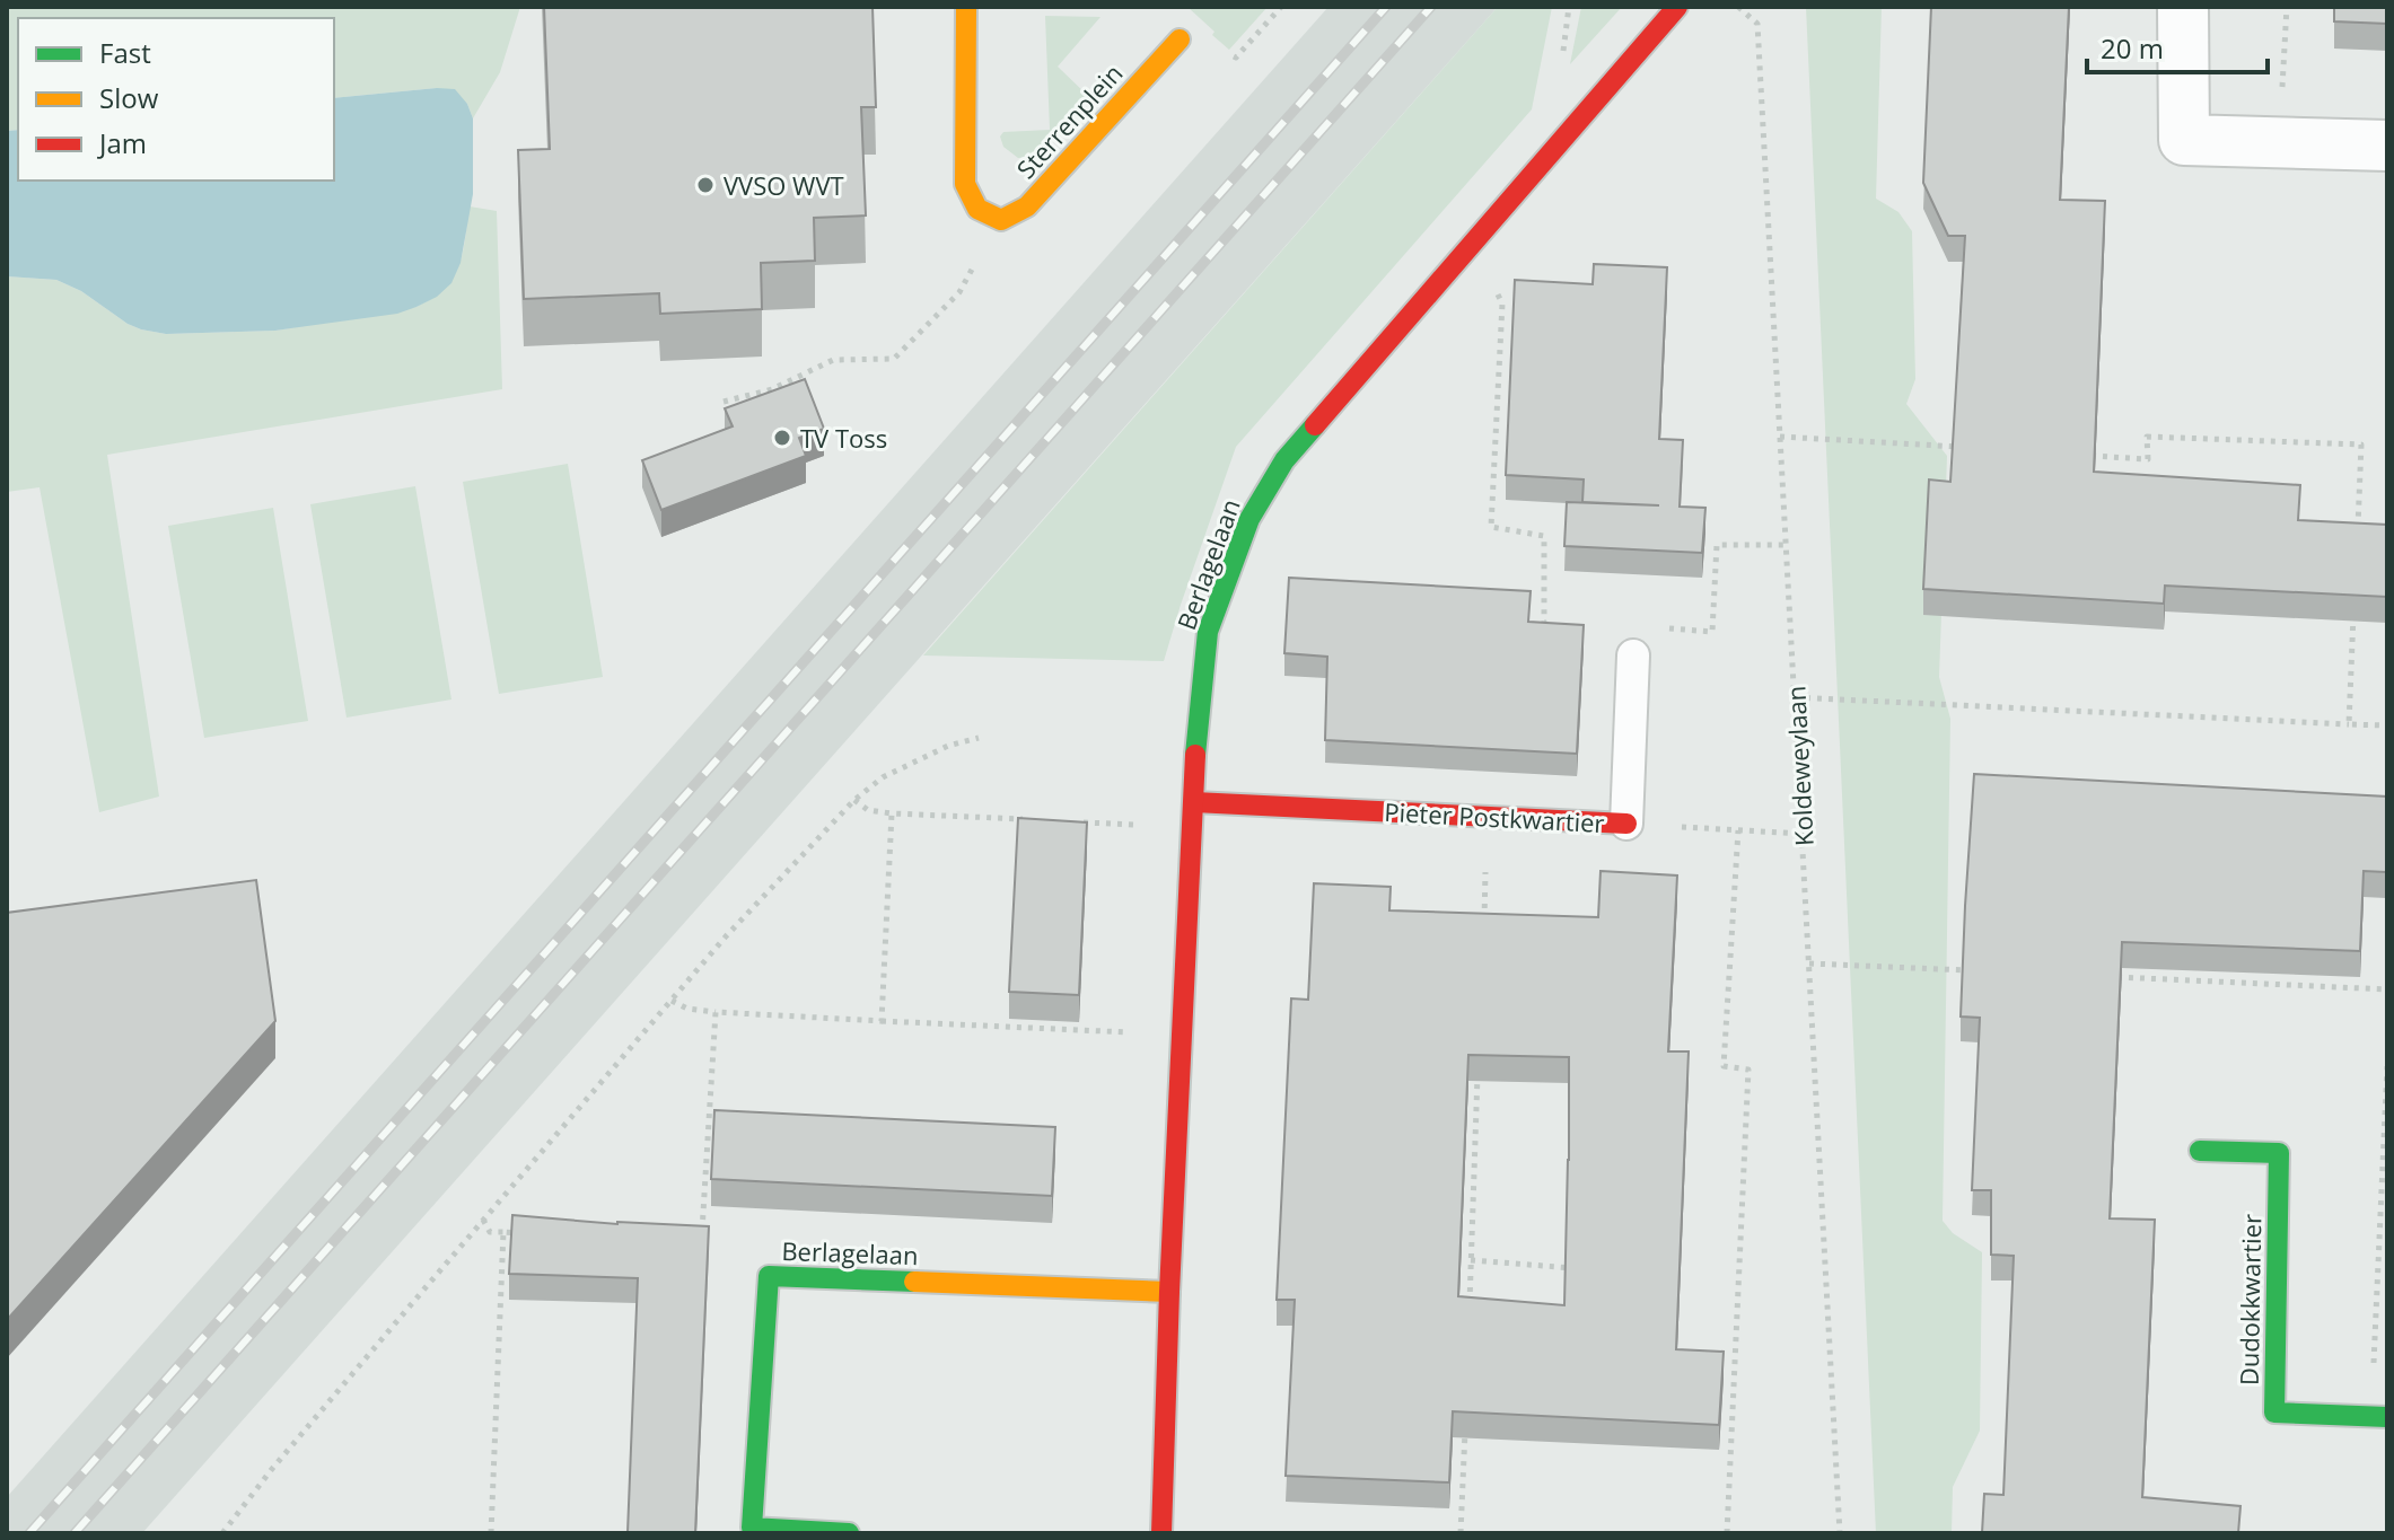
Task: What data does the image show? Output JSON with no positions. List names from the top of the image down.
{
  "streets": {
    "street": [
      "Sterrenplein",
      "Berlagelaan",
      "Pieter Postkwartier",
      "Dudokkwartier"
    ],
    "path": ["Koldeweylaan"]
  },
  "crossings": [
    ["Berlagelaan", "Pieter Postkwartier"]
  ],
  "places": ["VVSO WVT", "TV Toss"],
  "legend": ["Fast", "Slow", "Jam"],
  "scale_bar": "20 m"
}
